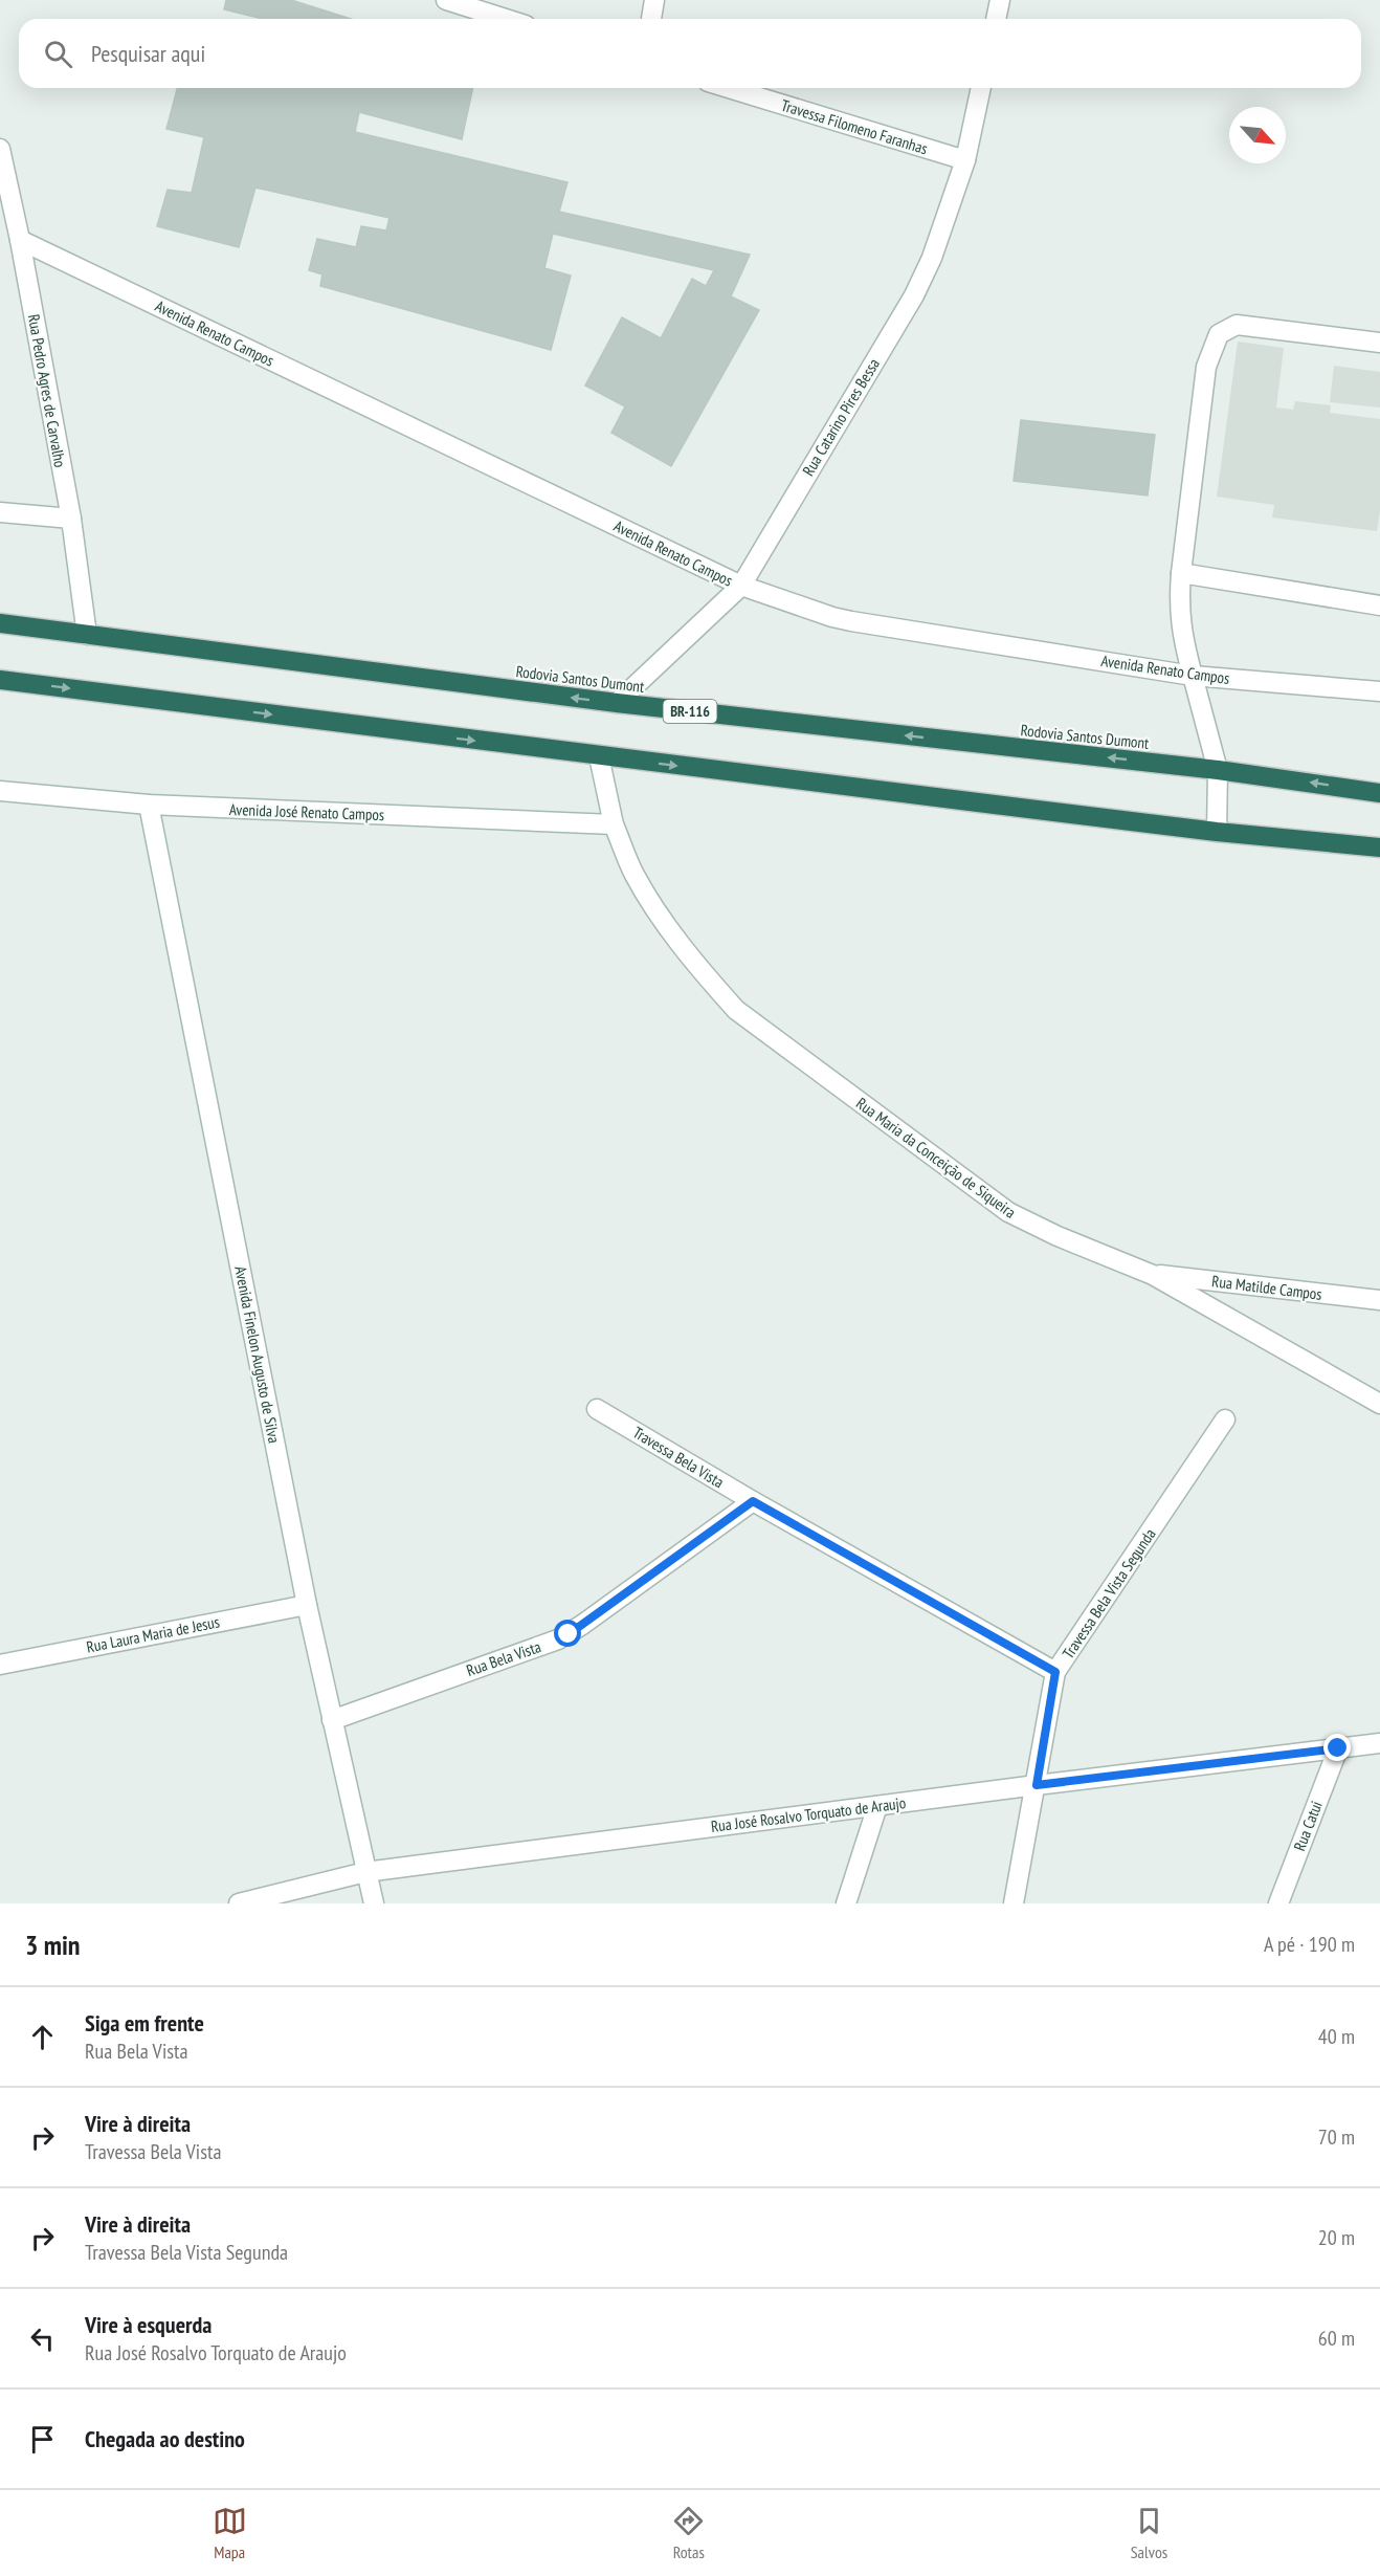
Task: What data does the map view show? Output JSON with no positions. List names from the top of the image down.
{
  "streets": {
    "highway": ["Rodovia Santos Dumont", "BR-116"],
    "street": [
      "Travessa Filomeno Faranhas",
      "Avenida Renato Campos",
      "Rua Pedro Agres de Carvalho",
      "Rua Catarino Pires Bessa",
      "Avenida José Renato Campos",
      "Rua Maria da Conceição de Siqueira",
      "Rua Matilde Campos",
      "Avenida Finelon Augusto de Silva",
      "Travessa Bela Vista",
      "Travessa Bela Vista Segunda",
      "Rua Laura Maria de Jesus",
      "Rua Bela Vista",
      "Rua José Rosalvo Torquato de Araujo",
      "Rua Catui"
    ]
  },
  "crossings": [
    ["Travessa Filomeno Faranhas", "Rua Catarino Pires Bessa"],
    ["Avenida Renato Campos", "Rua Pedro Agres de Carvalho"],
    ["Avenida Renato Campos", "Rua Catarino Pires Bessa"],
    ["Rua Pedro Agres de Carvalho", "Rodovia Santos Dumont"],
    ["Rua Catarino Pires Bessa", "Rodovia Santos Dumont"],
    ["Avenida José Renato Campos", "Rua Maria da Conceição de Siqueira"],
    ["Avenida José Renato Campos", "Avenida Finelon Augusto de Silva"],
    ["Rua Maria da Conceição de Siqueira", "Rua Matilde Campos"],
    ["Avenida Finelon Augusto de Silva", "Rua Laura Maria de Jesus"],
    ["Avenida Finelon Augusto de Silva", "Rua Bela Vista"],
    ["Avenida Finelon Augusto de Silva", "Rua José Rosalvo Torquato de Araujo"],
    ["Travessa Bela Vista", "Travessa Bela Vista Segunda"],
    ["Travessa Bela Vista", "Rua Bela Vista"],
    ["Travessa Bela Vista Segunda", "Rua José Rosalvo Torquato de Araujo"],
    ["Rua José Rosalvo Torquato de Araujo", "Rua Catui"]
  ],
  "north": "bottom right",
  "page": {
    "search": "Pesquisar aqui",
    "heading": ["3 min", "A pé · 190 m"],
    "list": [
      ["Siga em frente", "Rua Bela Vista", "40 m"],
      ["Vire à direita", "Travessa Bela Vista", "70 m"],
      ["Vire à direita", "Travessa Bela Vista Segunda", "20 m"],
      ["Vire à esquerda", "Rua José Rosalvo Torquato de Araujo", "60 m"],
      "Chegada ao destino"
    ],
    "nav": ["Mapa", "Rotas", "Salvos"]
  }
}
